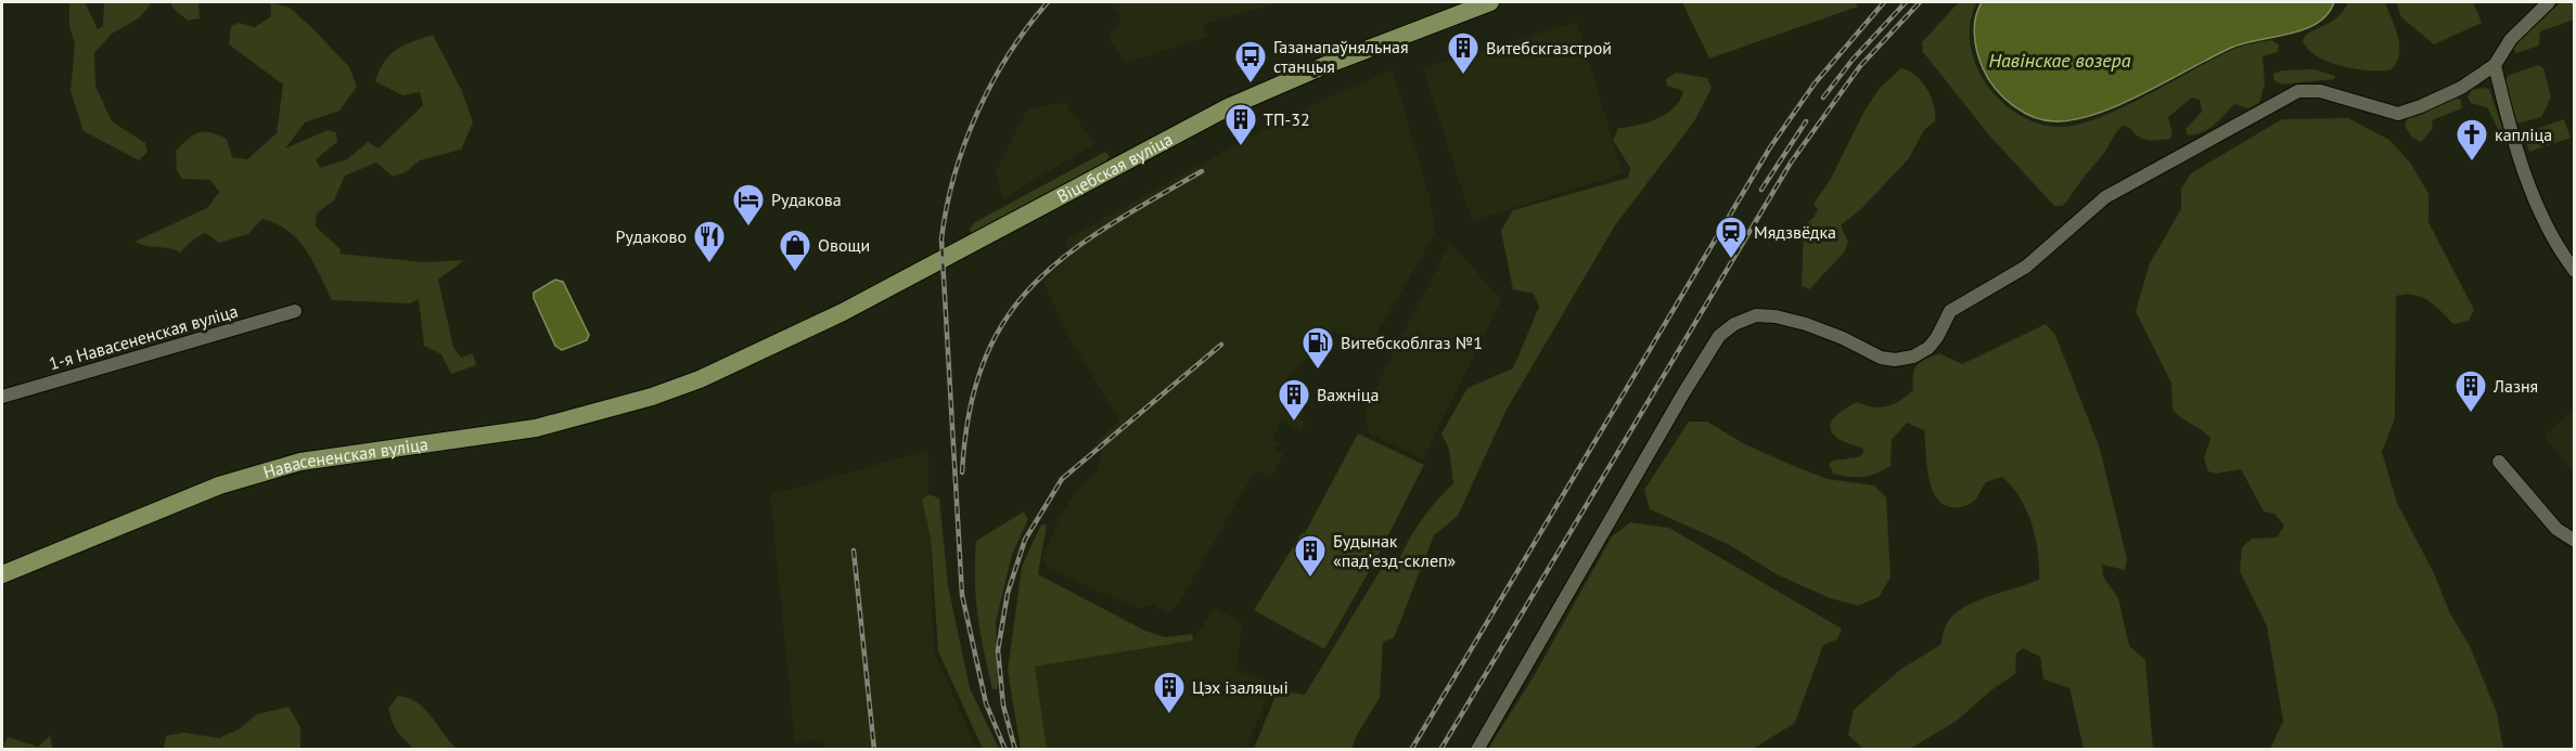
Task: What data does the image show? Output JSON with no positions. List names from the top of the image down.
{
  "streets": {
    "main road": ["Віцебская вуліца", "Навасененская вуліца"],
    "street": ["1-я Навасененская вуліца"]
  },
  "crossings": [
    ["Віцебская вуліца", "Навасененская вуліца"]
  ],
  "water": ["Навінскае возера"],
  "places": {
    "building": [
      "Витебскгазстрой",
      "ТП-32",
      "Лазня",
      "Важніца",
      "Будынак «падʼезд-склеп»",
      "Цэх ізаляцыі"
    ],
    "bus stop": ["Газанапаўняльная станцыя"],
    "church": ["капліца"],
    "hotel": ["Рудакова"],
    "station": ["Мядзвёдка"],
    "restaurant": ["Рудаково"],
    "shop": ["Овощи"],
    "fuel station": ["Витебскоблгаз №1"]
  }
}
